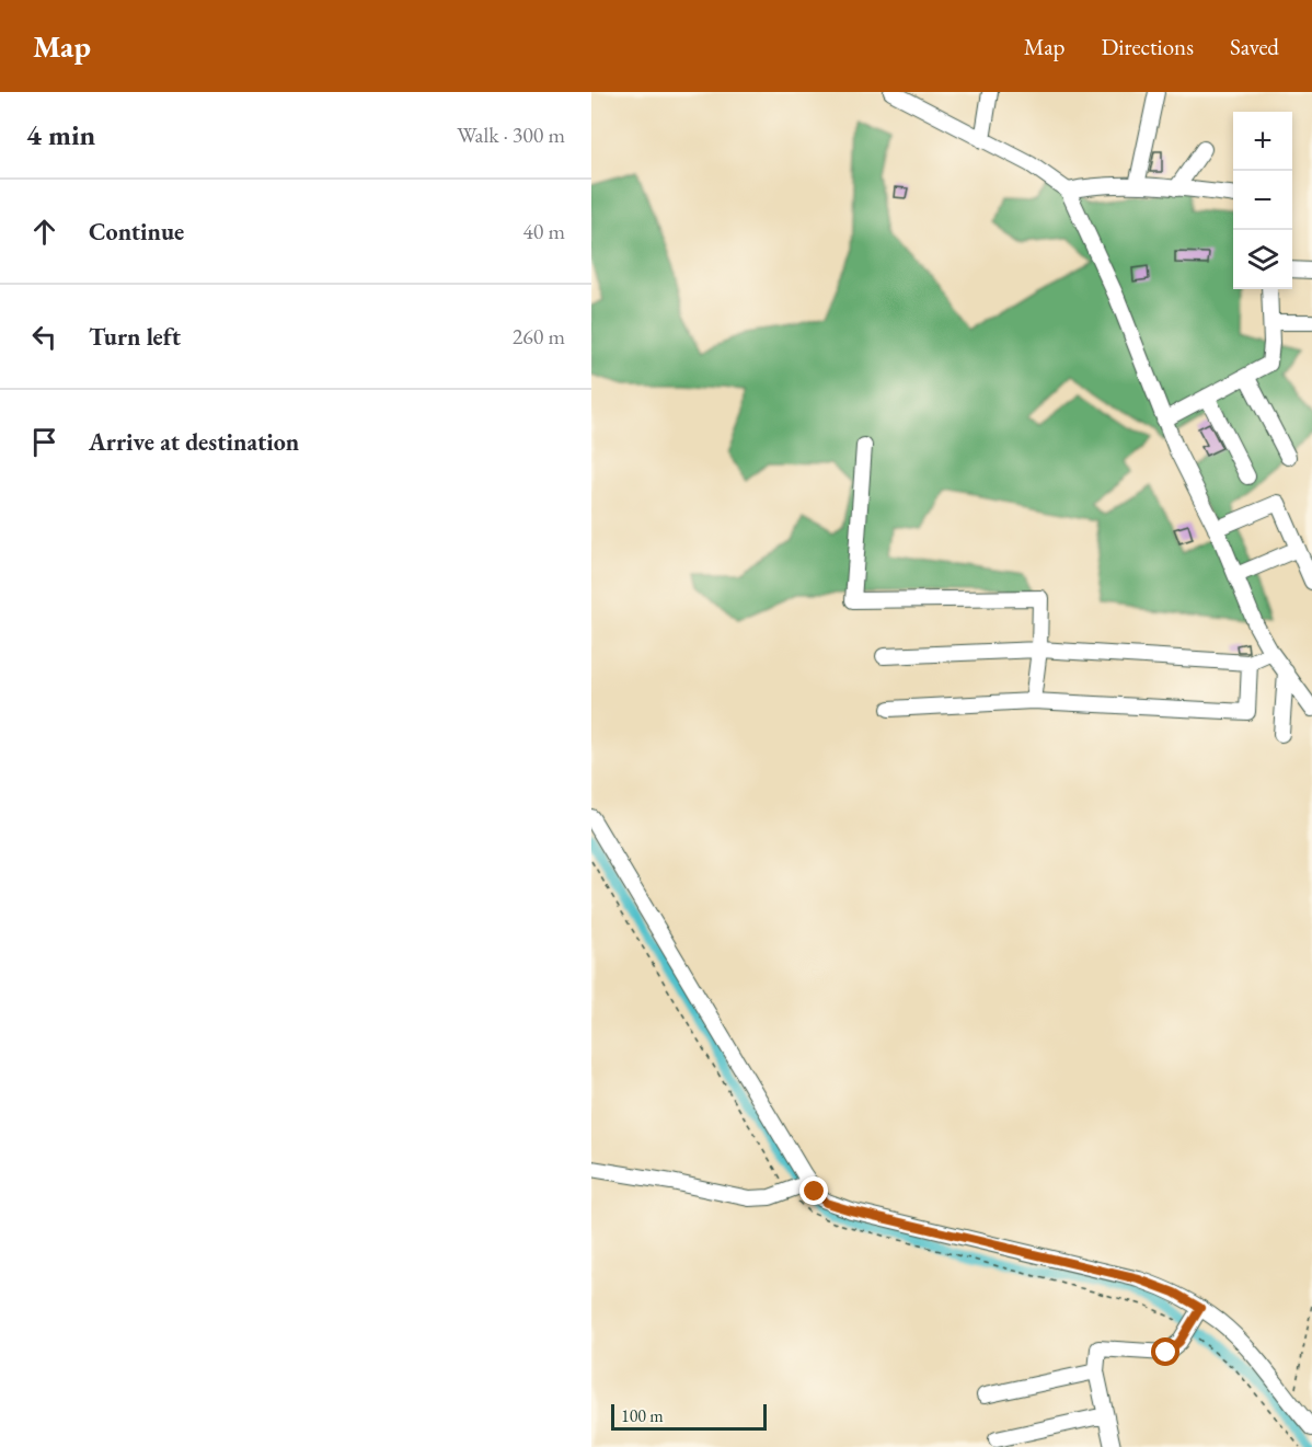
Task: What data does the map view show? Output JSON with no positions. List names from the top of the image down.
{
  "scale_bar": "100 m",
  "page": {
    "header": "Map",
    "nav": ["Map", "Directions", "Saved"],
    "heading": ["4 min", "Walk · 300 m"],
    "map_buttons": ["+", "−"],
    "list": [
      ["Continue", "40 m"],
      ["Turn left", "260 m"],
      "Arrive at destination"
    ],
    "scale": "100 m"
  }
}
